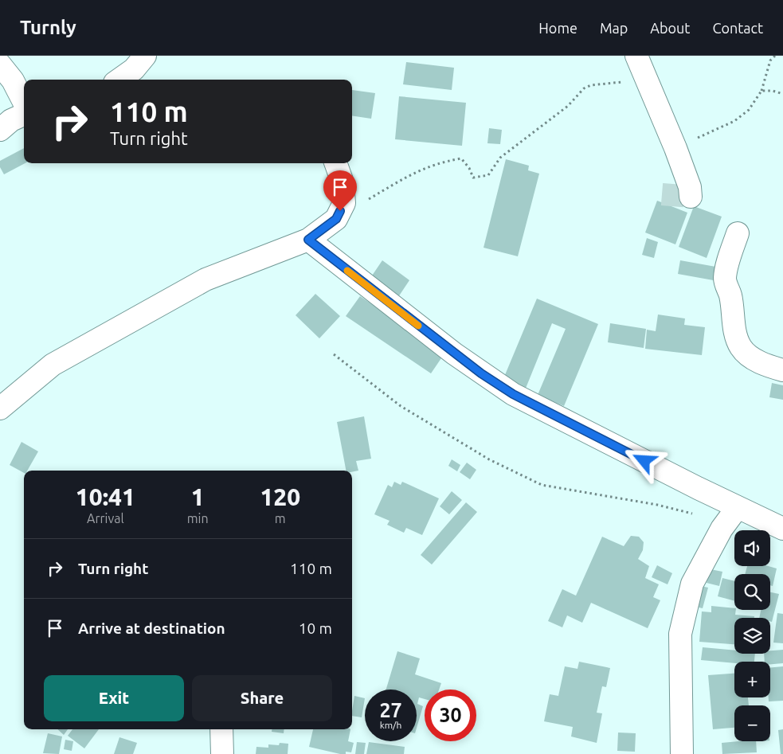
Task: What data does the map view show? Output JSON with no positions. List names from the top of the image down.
{
  "page": {
    "header": "Turnly",
    "nav": [
      "Home",
      "Map",
      "About",
      "Contact"
    ],
    "turn": ["110 m", "Turn right"],
    "eta": [
      "10:41",
      "Arrival",
      "1",
      "min",
      "120",
      "m"
    ],
    "map_buttons": ["+", "−"],
    "list": [
      {
        "name": "Turn right",
        "value": "110 m"
      },
      {
        "name": "Arrive at destination",
        "value": "10 m"
      }
    ],
    "buttons": ["Exit", "Share"],
    "speed": "27 km/h",
    "limit": "30"
  }
}
